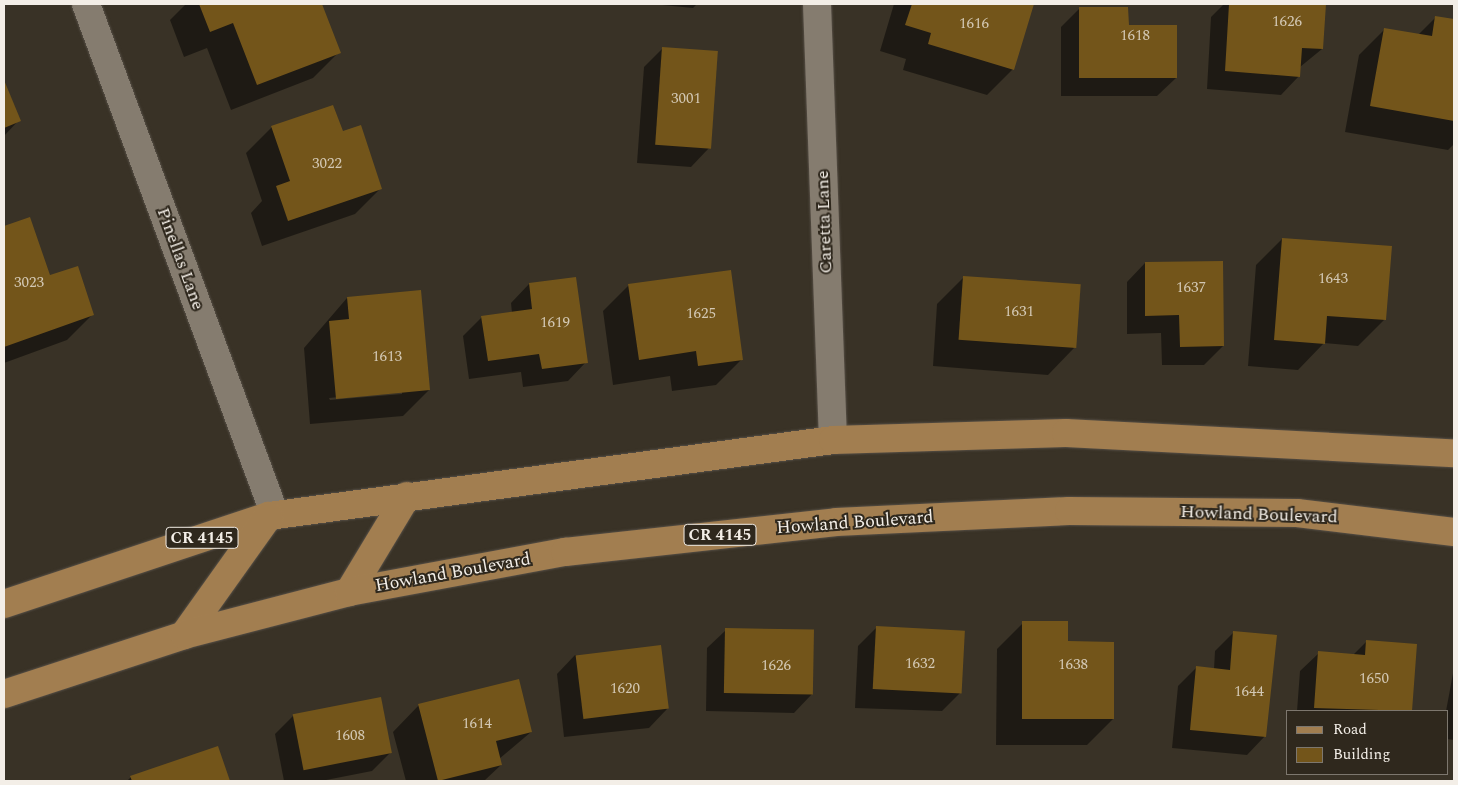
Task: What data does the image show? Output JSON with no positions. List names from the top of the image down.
{
  "streets": {
    "main road": ["Howland Boulevard", "CR 4145"],
    "street": ["Caretta Lane", "Pinellas Lane"]
  },
  "crossings": [
    ["Caretta Lane", "CR 4145"],
    ["Pinellas Lane", "CR 4145"]
  ],
  "house_numbers": [
    "1626",
    "1616",
    "1618",
    "3001",
    "3022",
    "1643",
    "3023",
    "1637",
    "1631",
    "1625",
    "1619",
    "1613",
    "1632",
    "1638",
    "1626",
    "1650",
    "1620",
    "1644",
    "1614",
    "1608"
  ],
  "legend": ["Road", "Building"]
}
